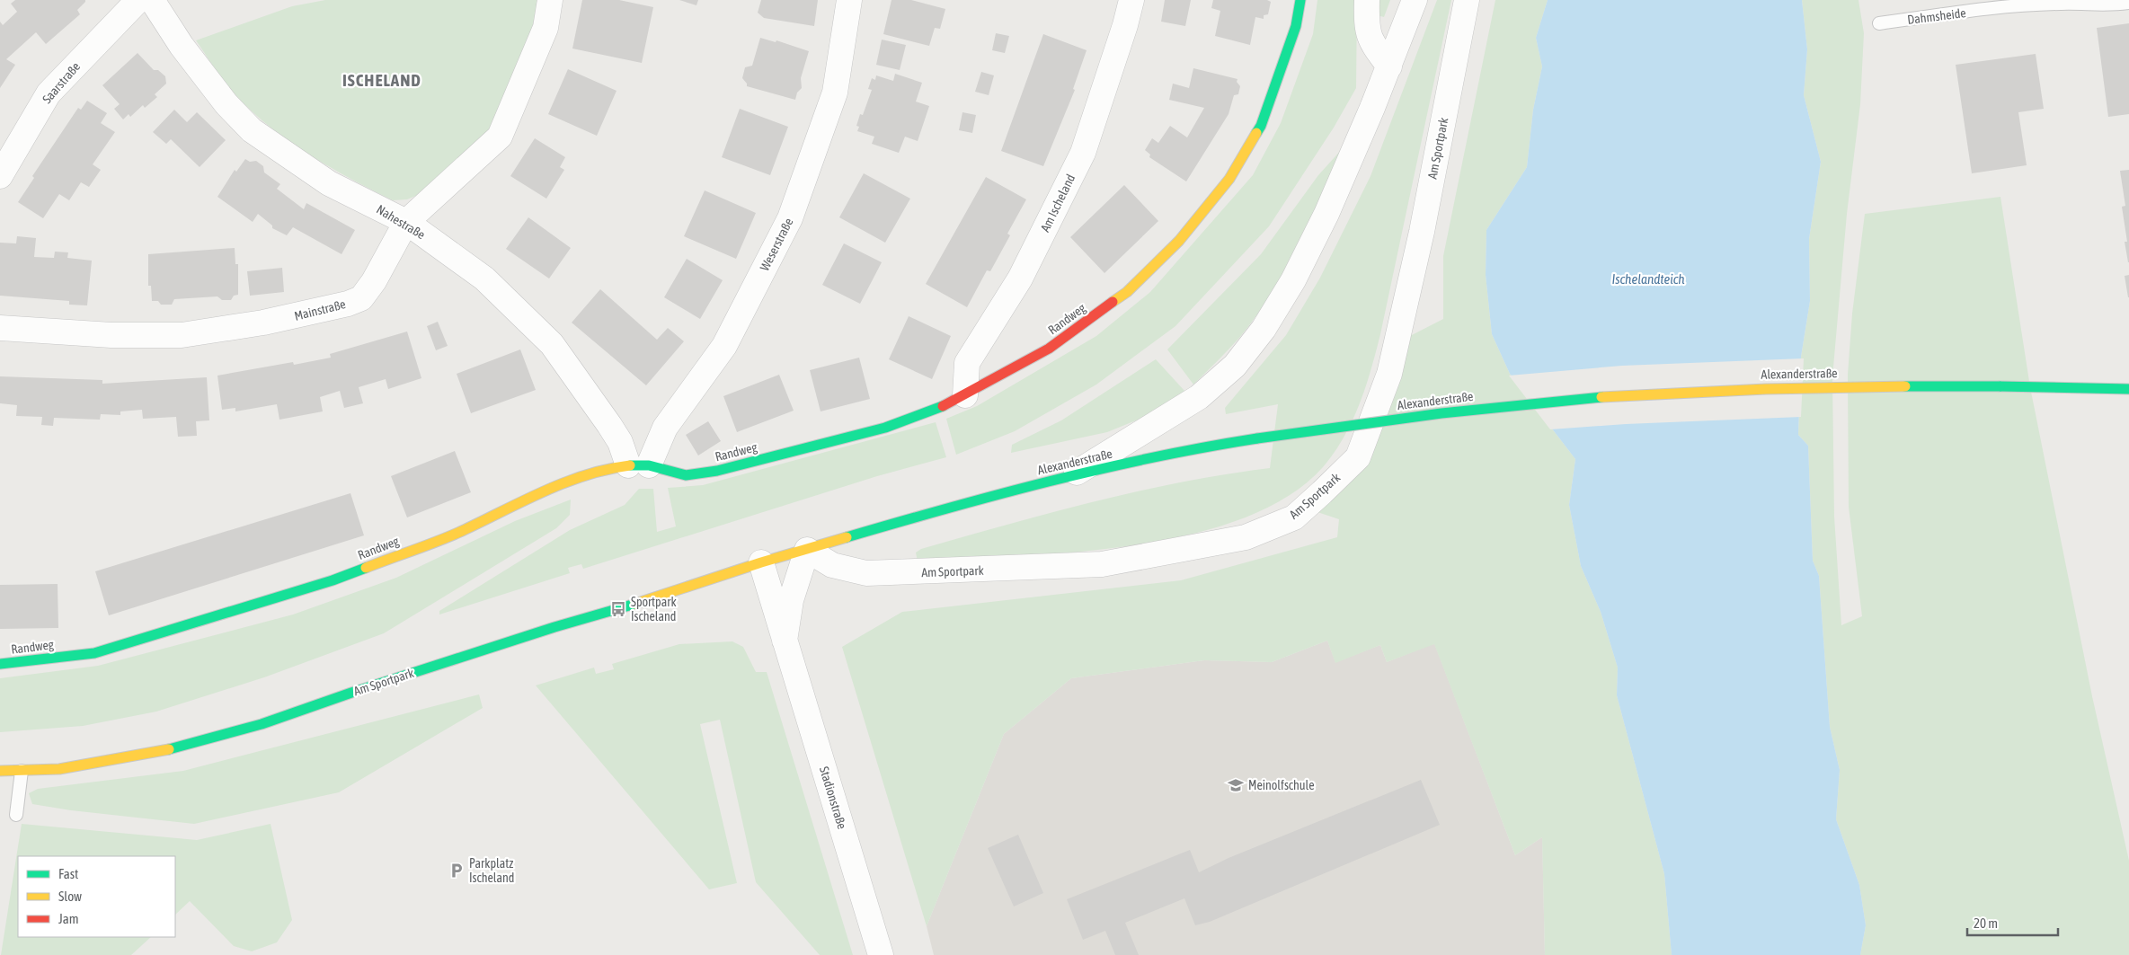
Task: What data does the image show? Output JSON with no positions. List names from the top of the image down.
{
  "streets": {
    "main road": ["Am Sportpark", "Randweg", "Alexanderstraße"],
    "street": [
      "Saarstraße",
      "Am Ischeland",
      "Nahestraße",
      "Weserstraße",
      "Mainstraße",
      "Stadionstraße"
    ],
    "lane": ["Dahmsheide"]
  },
  "crossings": [
    ["Am Sportpark", "Alexanderstraße"],
    ["Am Sportpark", "Stadionstraße"],
    ["Am Ischeland", "Randweg"],
    ["Nahestraße", "Weserstraße"],
    ["Nahestraße", "Mainstraße"],
    ["Nahestraße", "Randweg"],
    ["Weserstraße", "Randweg"],
    ["Alexanderstraße", "Stadionstraße"]
  ],
  "districts": ["ISCHELAND"],
  "water": ["Ischelandteich"],
  "places": {
    "bus stop": ["Sportpark Ischeland"],
    "school or university": ["Meinolfschule"],
    "parking": ["Parkplatz Ischeland"]
  },
  "legend": ["Fast", "Slow", "Jam"],
  "scale_bar": "20 m"
}
